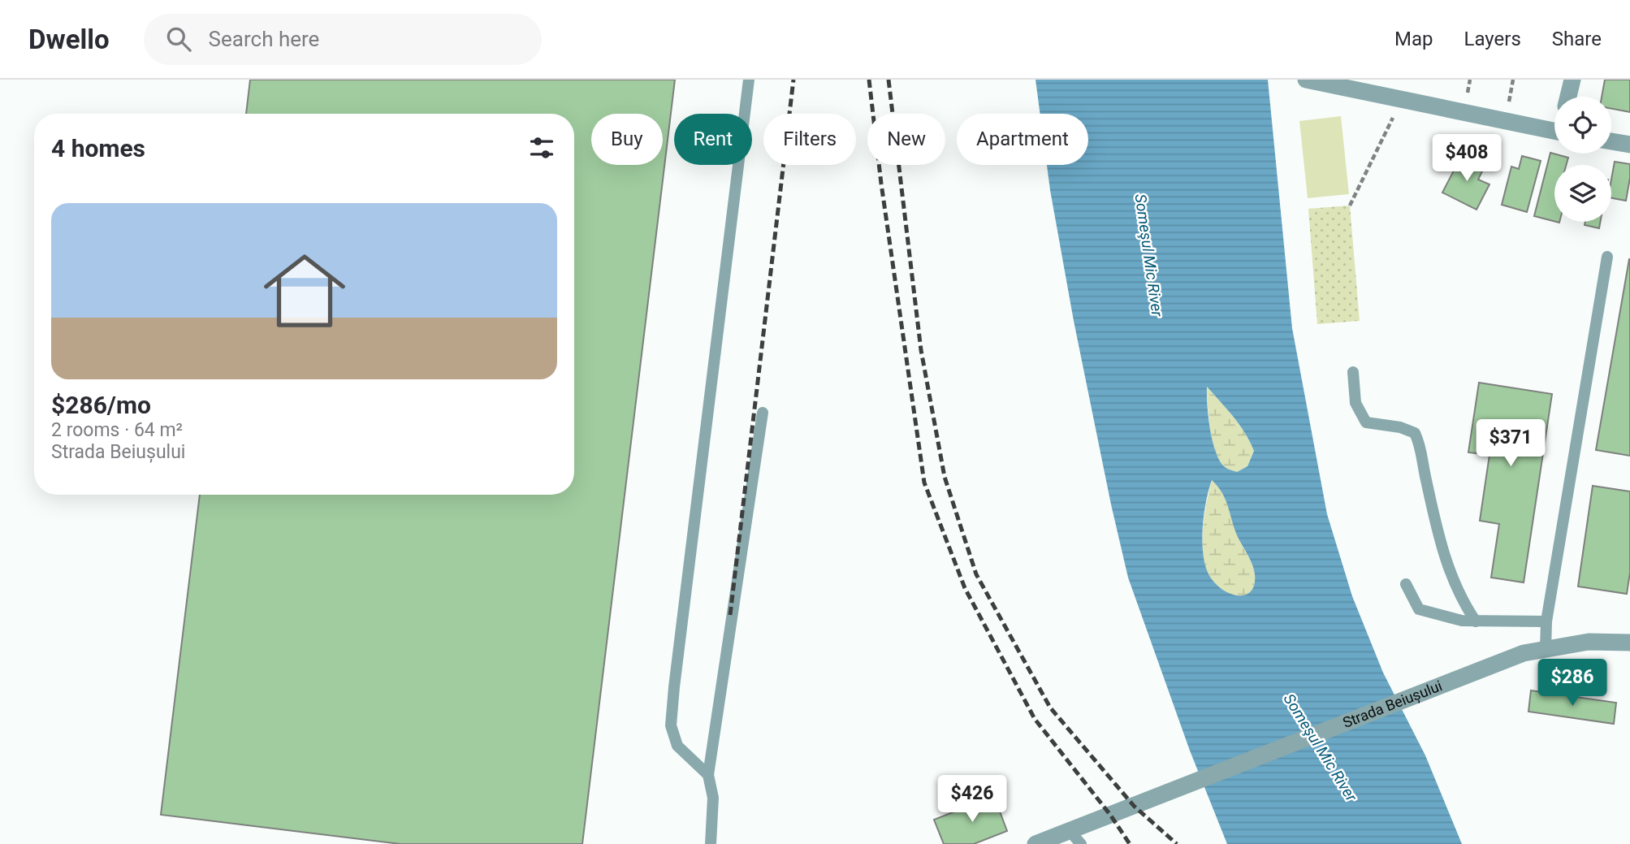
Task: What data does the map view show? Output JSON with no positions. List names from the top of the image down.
{
  "streets": {
    "street": ["Strada Beiușului"]
  },
  "water": ["Someşul Mic River"],
  "page": {
    "header": "Dwello",
    "search": "Search here",
    "nav": ["Map", "Layers", "Share"],
    "chip": [
      "Buy",
      "Rent",
      "Filters",
      "New",
      "Apartment"
    ],
    "heading": "4 homes",
    "price": [
      "$408",
      "$371",
      "$286",
      "$426"
    ],
    "list": [
      {
        "name": "$286/mo",
        "note": "2 rooms · 64 m² · Strada Beiușului"
      }
    ]
  }
}
